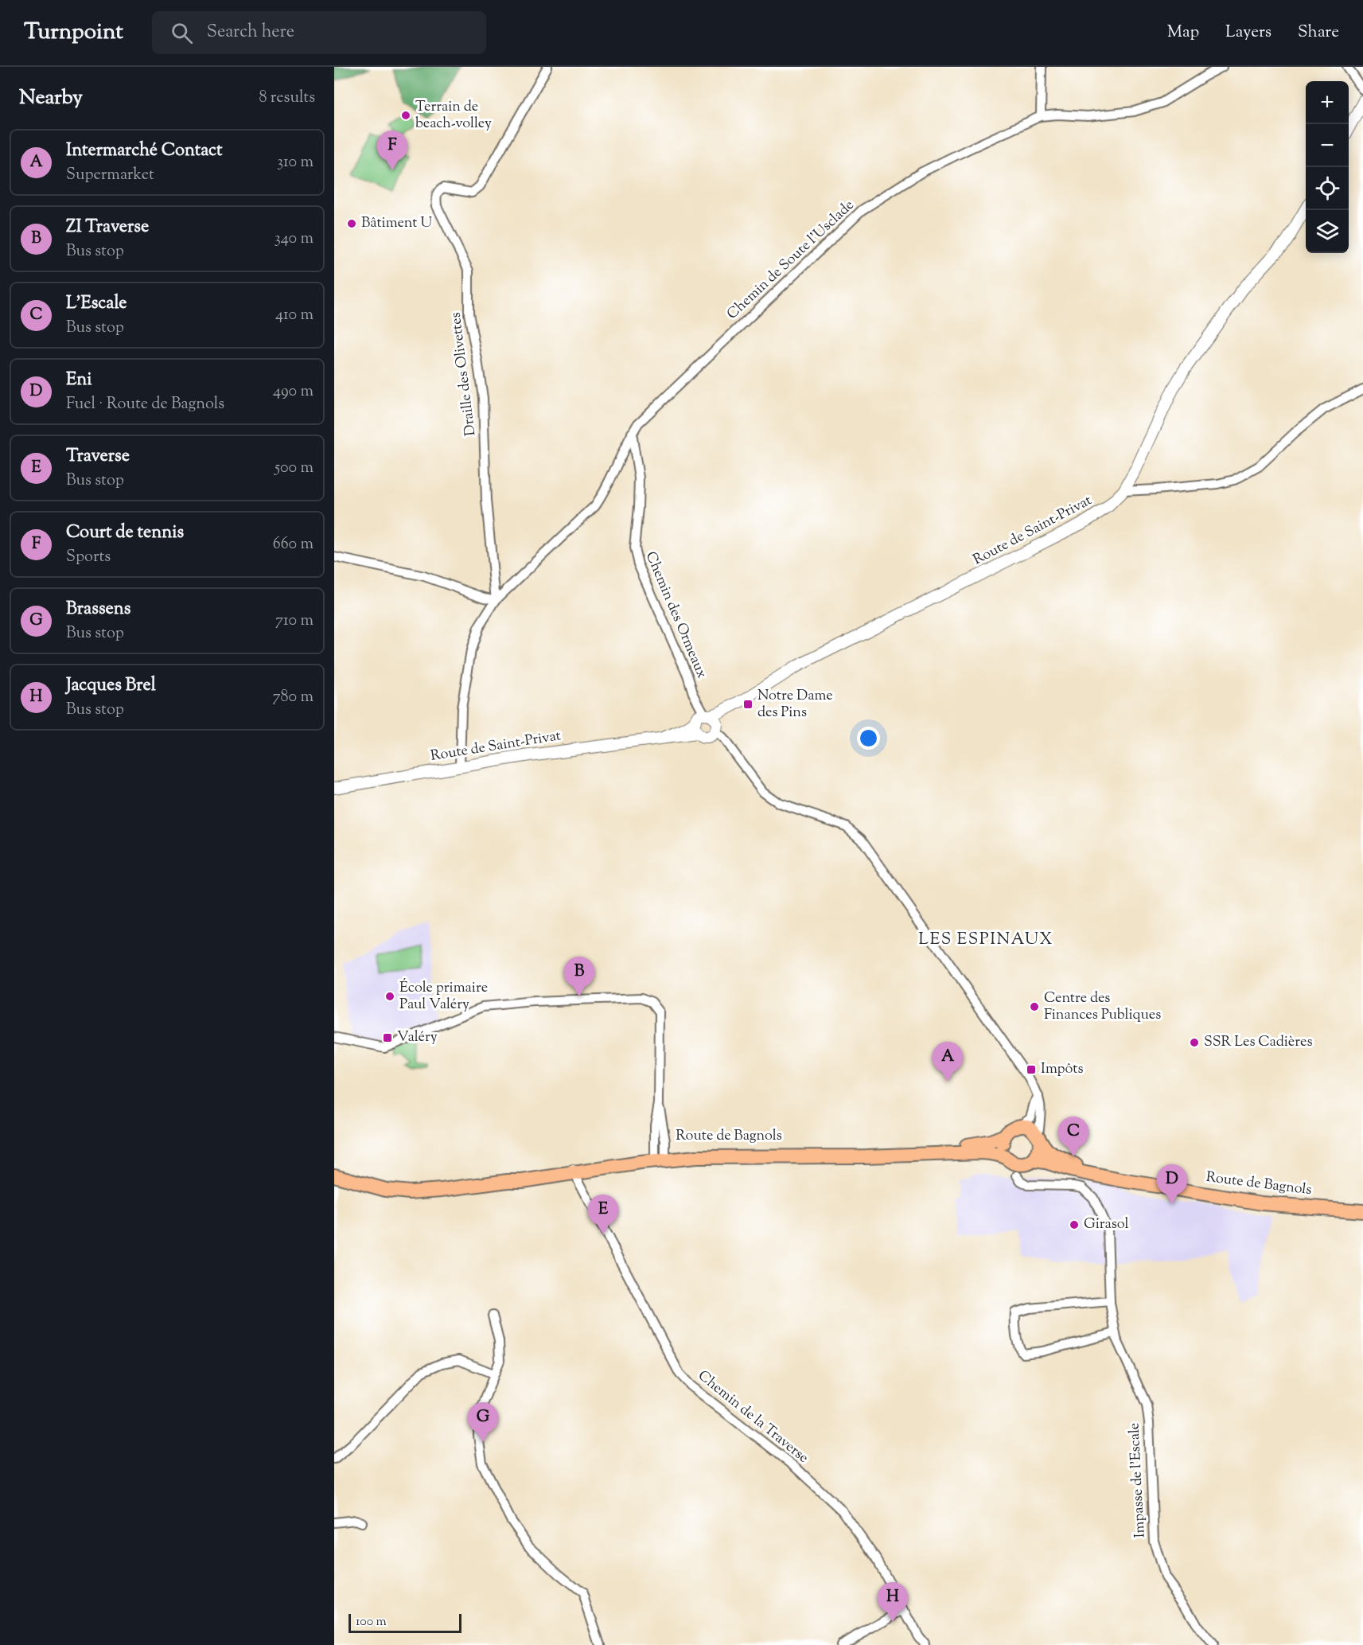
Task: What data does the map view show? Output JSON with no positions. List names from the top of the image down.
{
  "streets": {
    "main road": ["Route de Bagnols"],
    "street": [
      "Chemin de Soute l'Usclade",
      "Draille des Olivettes",
      "Route de Saint-Privat",
      "Chemin des Ormeaux",
      "Chemin de la Traverse",
      "Impasse de l'Escale"
    ]
  },
  "crossings": [
    ["Chemin de Soute l'Usclade", "Draille des Olivettes"],
    ["Chemin de Soute l'Usclade", "Chemin des Ormeaux"],
    ["Route de Saint-Privat", "Chemin des Ormeaux"],
    ["Route de Bagnols", "Chemin de la Traverse"]
  ],
  "districts": ["LES ESPINAUX"],
  "places": {
    "other": [
      "Terrain de beach-volley",
      "Bâtiment U",
      "École primaire Paul Valéry",
      "Centre des Finances Publiques",
      "SSR Les Cadières",
      "Girasol"
    ],
    "transit": ["Notre Dame des Pins", "Valéry", "Impôts"]
  },
  "scale_bar": "100 m",
  "page": {
    "header": "Turnpoint",
    "search": "Search here",
    "nav": ["Map", "Layers", "Share"],
    "heading": ["Nearby", "8 results"],
    "map_buttons": ["+", "−"],
    "list": [
      {
        "mark": "A",
        "name": "Intermarché Contact",
        "note": "Supermarket",
        "value": "310 m"
      },
      {
        "mark": "B",
        "name": "ZI Traverse",
        "note": "Bus stop",
        "value": "340 m"
      },
      {
        "mark": "C",
        "name": "L'Escale",
        "note": "Bus stop",
        "value": "410 m"
      },
      {
        "mark": "D",
        "name": "Eni",
        "note": "Fuel · Route de Bagnols",
        "value": "490 m"
      },
      {
        "mark": "E",
        "name": "Traverse",
        "note": "Bus stop",
        "value": "500 m"
      },
      {
        "mark": "F",
        "name": "Court de tennis",
        "note": "Sports",
        "value": "660 m"
      },
      {
        "mark": "G",
        "name": "Brassens",
        "note": "Bus stop",
        "value": "710 m"
      },
      {
        "mark": "H",
        "name": "Jacques Brel",
        "note": "Bus stop",
        "value": "780 m"
      }
    ],
    "pins": [
      "F",
      "B",
      "A",
      "C",
      "D",
      "E",
      "G",
      "H"
    ],
    "scale": "100 m"
  }
}
